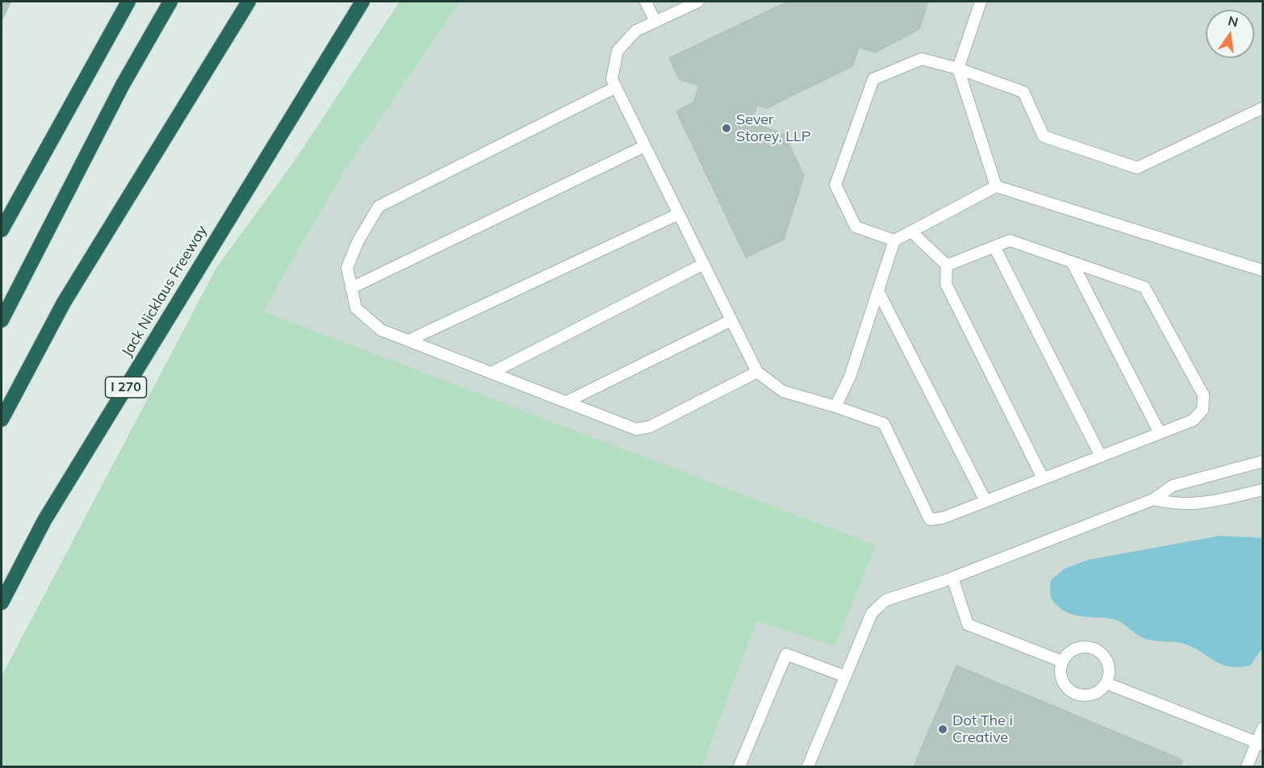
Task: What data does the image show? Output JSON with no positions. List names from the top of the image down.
{
  "streets": {
    "highway": ["Jack Nicklaus Freeway", "I 270"]
  },
  "places": ["Sever Storey, LLP", "Dot The i Creative"],
  "north": "top"
}
